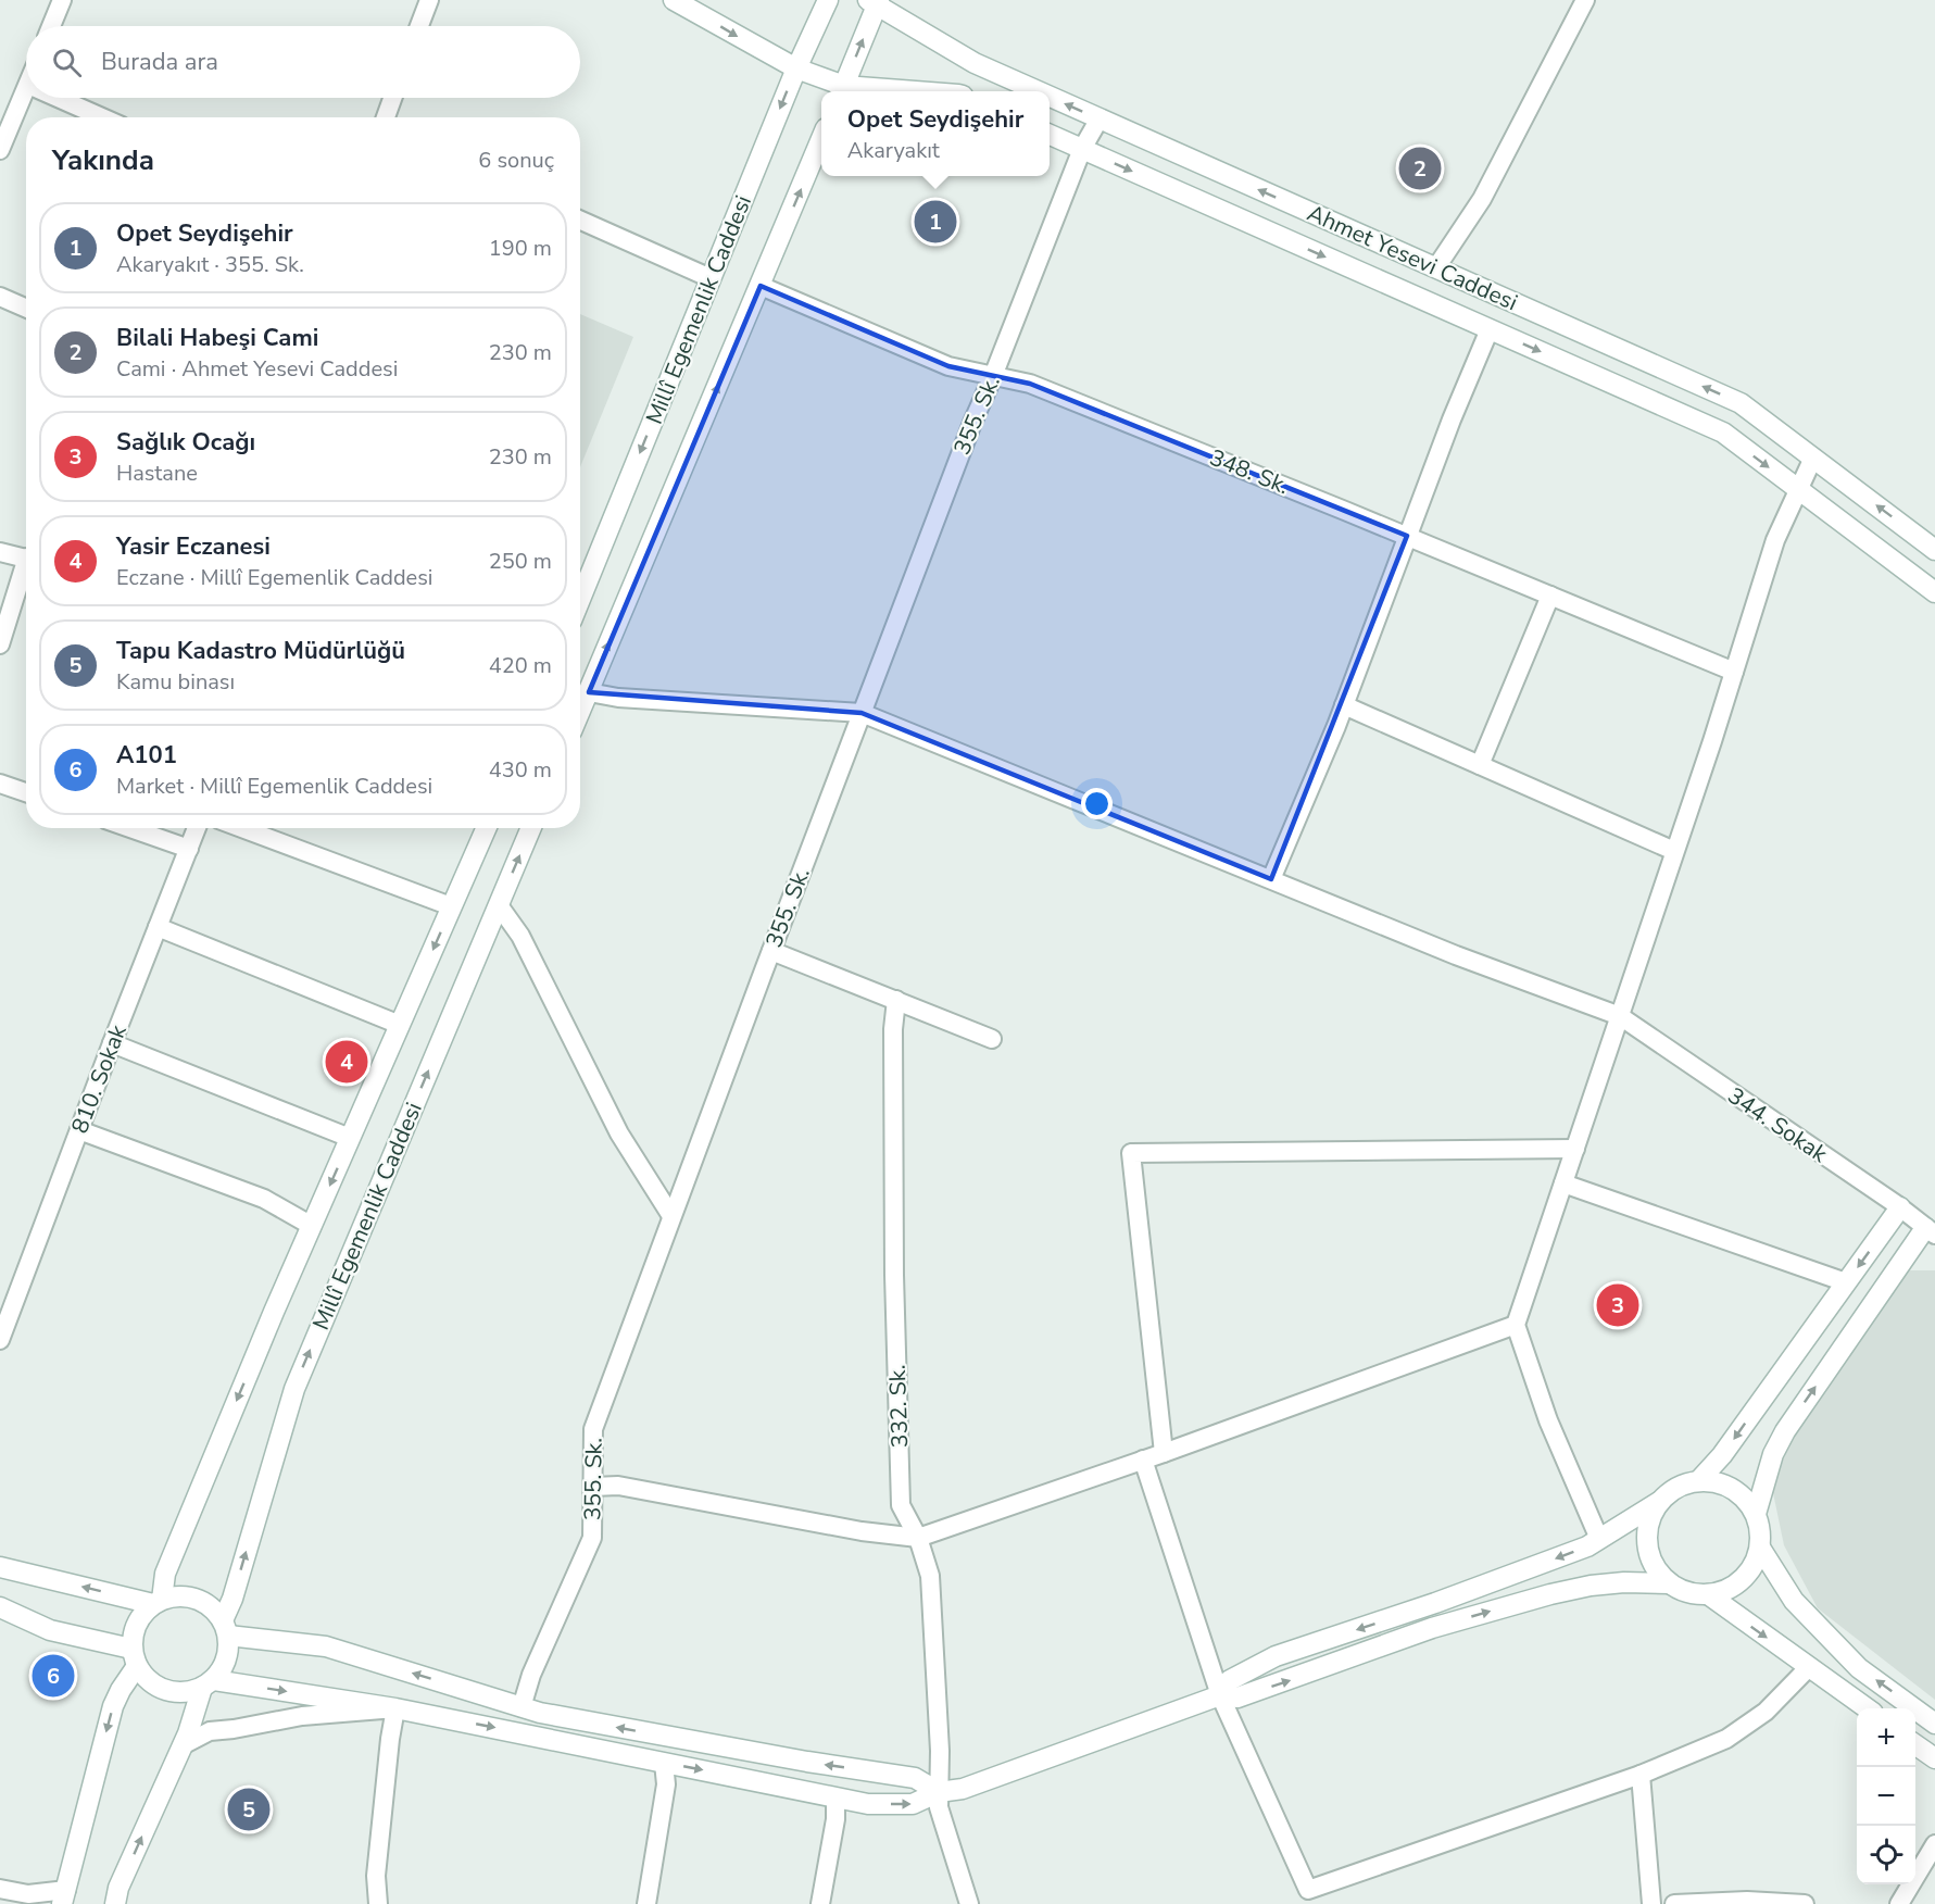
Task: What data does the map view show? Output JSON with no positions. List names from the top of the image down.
{
  "streets": {
    "street": [
      "Ahmet Yesevi Caddesi",
      "Millî Egemenlik Caddesi",
      "355. Sk.",
      "348. Sk.",
      "810. Sokak",
      "344. Sokak",
      "332. Sk."
    ]
  },
  "crossings": [
    ["Ahmet Yesevi Caddesi", "355. Sk."],
    ["Millî Egemenlik Caddesi", "348. Sk."],
    ["Millî Egemenlik Caddesi", "344. Sokak"],
    ["355. Sk.", "348. Sk."],
    ["355. Sk.", "344. Sokak"]
  ],
  "page": {
    "search": "Burada ara",
    "popup": ["Opet Seydişehir", "Akaryakıt"],
    "heading": ["Yakında", "6 sonuç"],
    "pins": [
      "2",
      "1",
      "4",
      "3",
      "6",
      "5"
    ],
    "list": [
      {
        "mark": "1",
        "name": "Opet Seydişehir",
        "note": "Akaryakıt · 355. Sk.",
        "value": "190 m"
      },
      {
        "mark": "2",
        "name": "Bilali Habeşi Cami",
        "note": "Cami · Ahmet Yesevi Caddesi",
        "value": "230 m"
      },
      {
        "mark": "3",
        "name": "Sağlık Ocağı",
        "note": "Hastane",
        "value": "230 m"
      },
      {
        "mark": "4",
        "name": "Yasir Eczanesi",
        "note": "Eczane · Millî Egemenlik Caddesi",
        "value": "250 m"
      },
      {
        "mark": "5",
        "name": "Tapu Kadastro Müdürlüğü",
        "note": "Kamu binası",
        "value": "420 m"
      },
      {
        "mark": "6",
        "name": "A101",
        "note": "Market · Millî Egemenlik Caddesi",
        "value": "430 m"
      }
    ],
    "map_buttons": ["+", "−"]
  }
}
